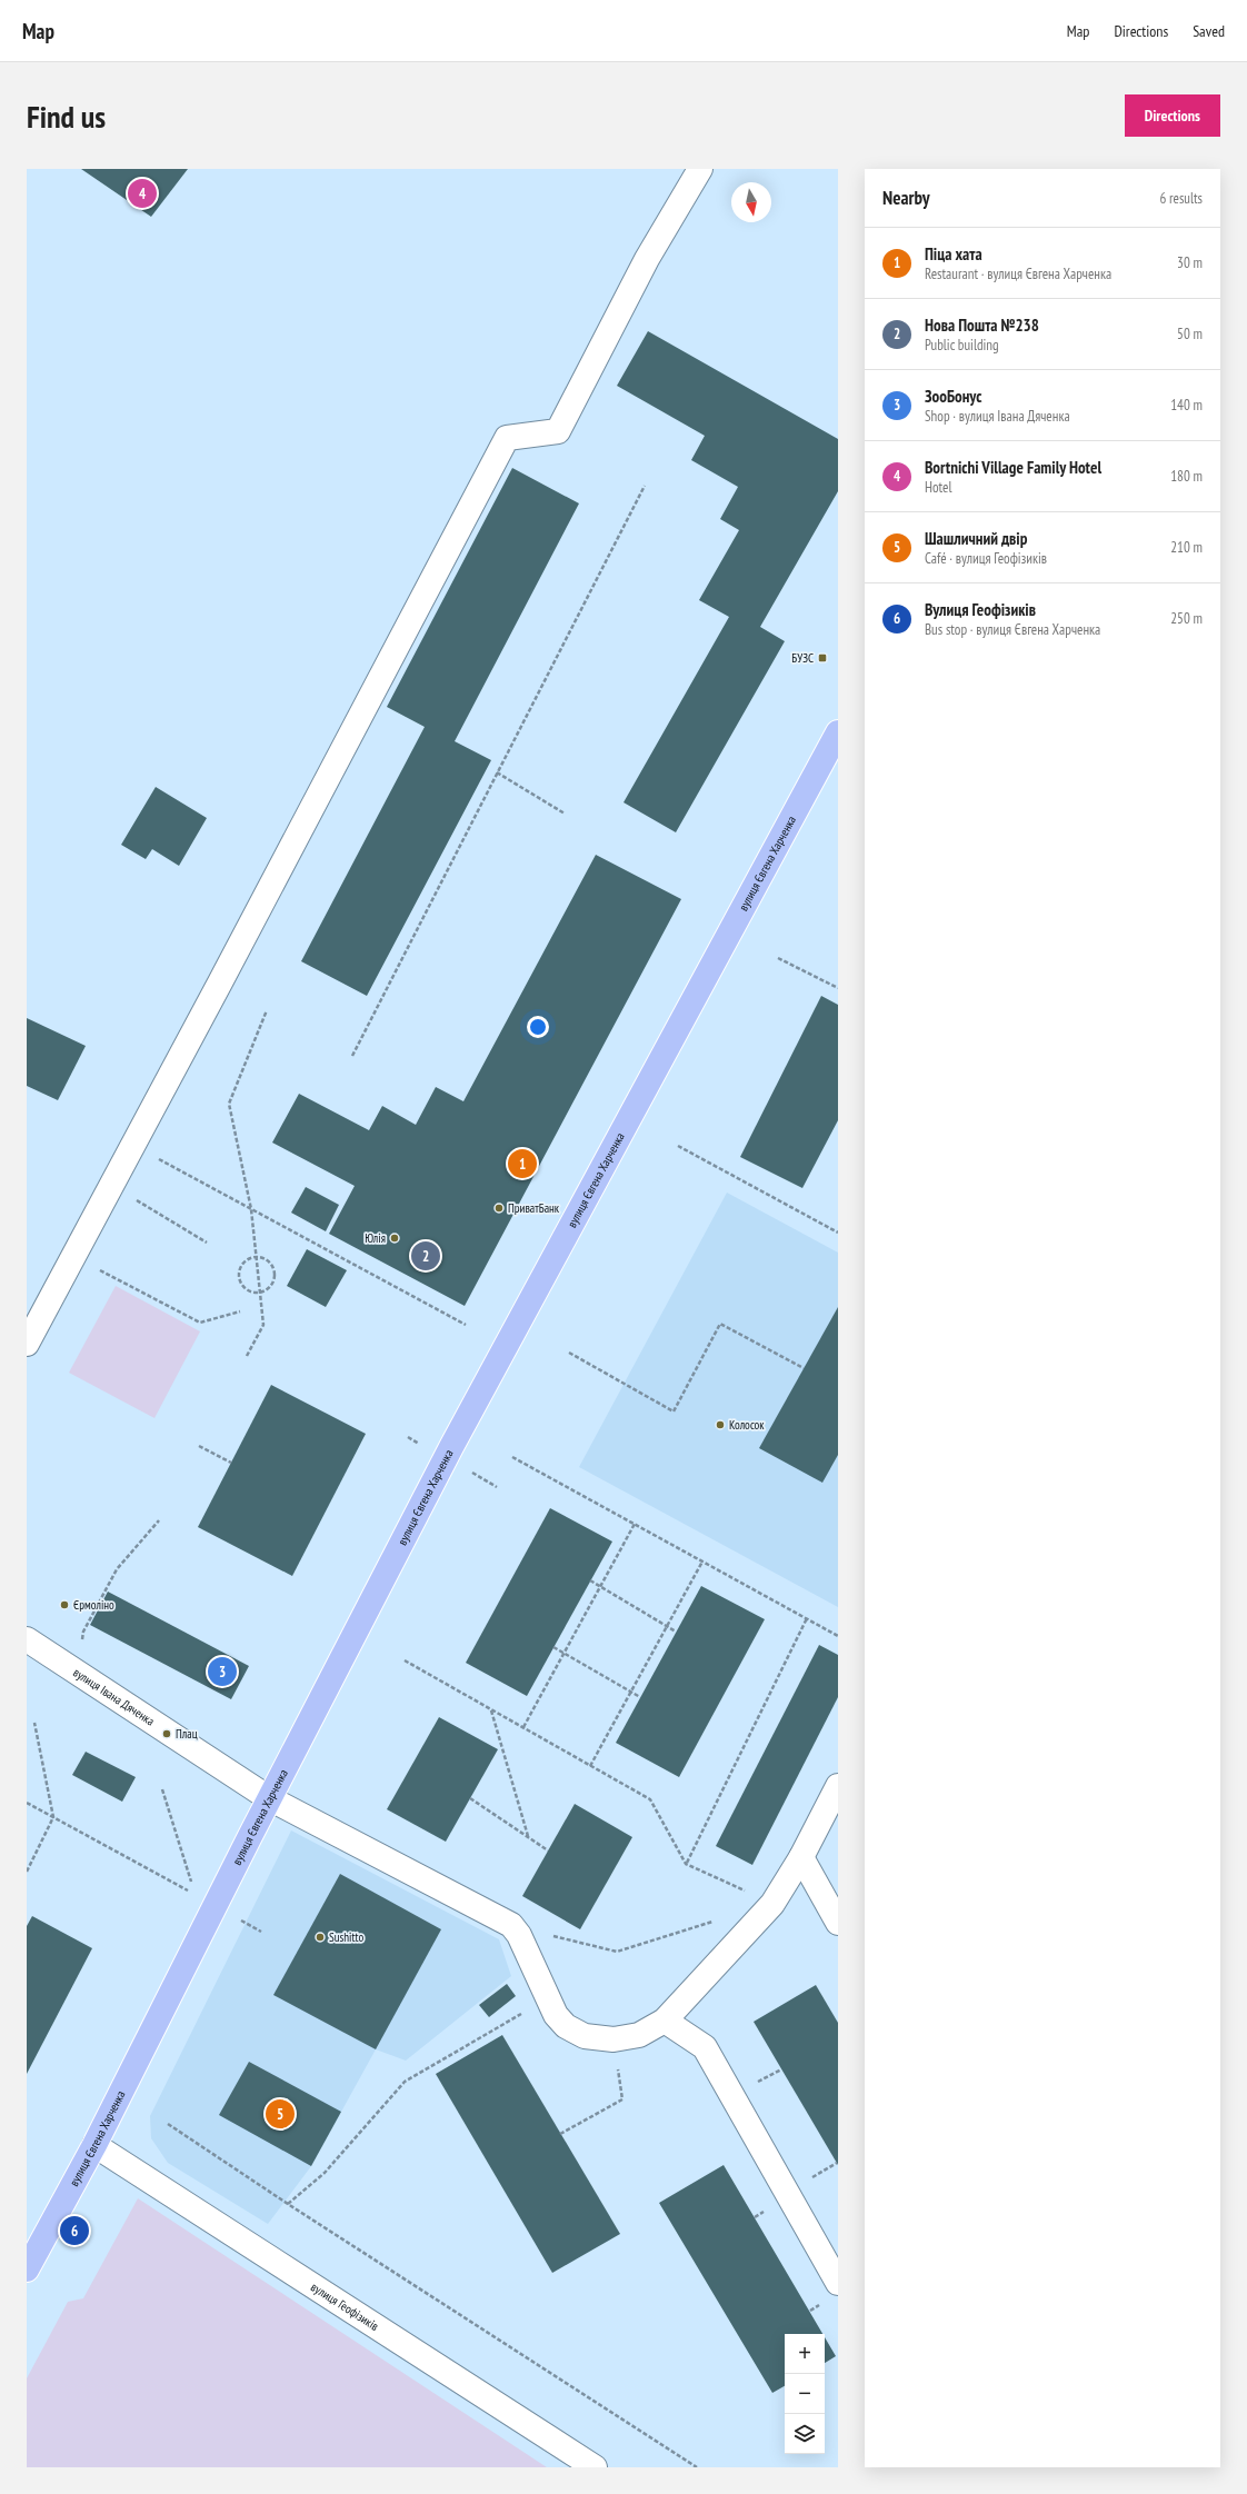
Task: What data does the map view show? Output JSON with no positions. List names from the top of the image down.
{
  "streets": {
    "main road": ["вулиця Євгена Харченка"],
    "street": ["вулиця Івана Дяченка", "вулиця Геофізиків"]
  },
  "crossings": [
    ["вулиця Євгена Харченка", "вулиця Івана Дяченка"],
    ["вулиця Євгена Харченка", "вулиця Геофізиків"]
  ],
  "places": {
    "transit": ["БУЗС"],
    "other": [
      "ПриватБанк",
      "Юлія",
      "Колосок",
      "Єрмоліно",
      "Плац",
      "Sushitto"
    ]
  },
  "north": "bottom",
  "page": {
    "header": "Map",
    "nav": ["Map", "Directions", "Saved"],
    "buttons": "Directions",
    "title": "Find us",
    "heading": ["Nearby", "6 results"],
    "pins": [
      "4",
      "1",
      "2",
      "3",
      "5",
      "6"
    ],
    "list": [
      {
        "mark": "1",
        "name": "Піца хата",
        "note": "Restaurant · вулиця Євгена Харченка",
        "value": "30 m"
      },
      {
        "mark": "2",
        "name": "Нова Пошта №238",
        "note": "Public building",
        "value": "50 m"
      },
      {
        "mark": "3",
        "name": "ЗооБонус",
        "note": "Shop · вулиця Івана Дяченка",
        "value": "140 m"
      },
      {
        "mark": "4",
        "name": "Bortnichi Village Family Hotel",
        "note": "Hotel",
        "value": "180 m"
      },
      {
        "mark": "5",
        "name": "Шашличний двір",
        "note": "Café · вулиця Геофізиків",
        "value": "210 m"
      },
      {
        "mark": "6",
        "name": "Вулиця Геофізиків",
        "note": "Bus stop · вулиця Євгена Харченка",
        "value": "250 m"
      }
    ],
    "map_buttons": ["+", "−"]
  }
}
